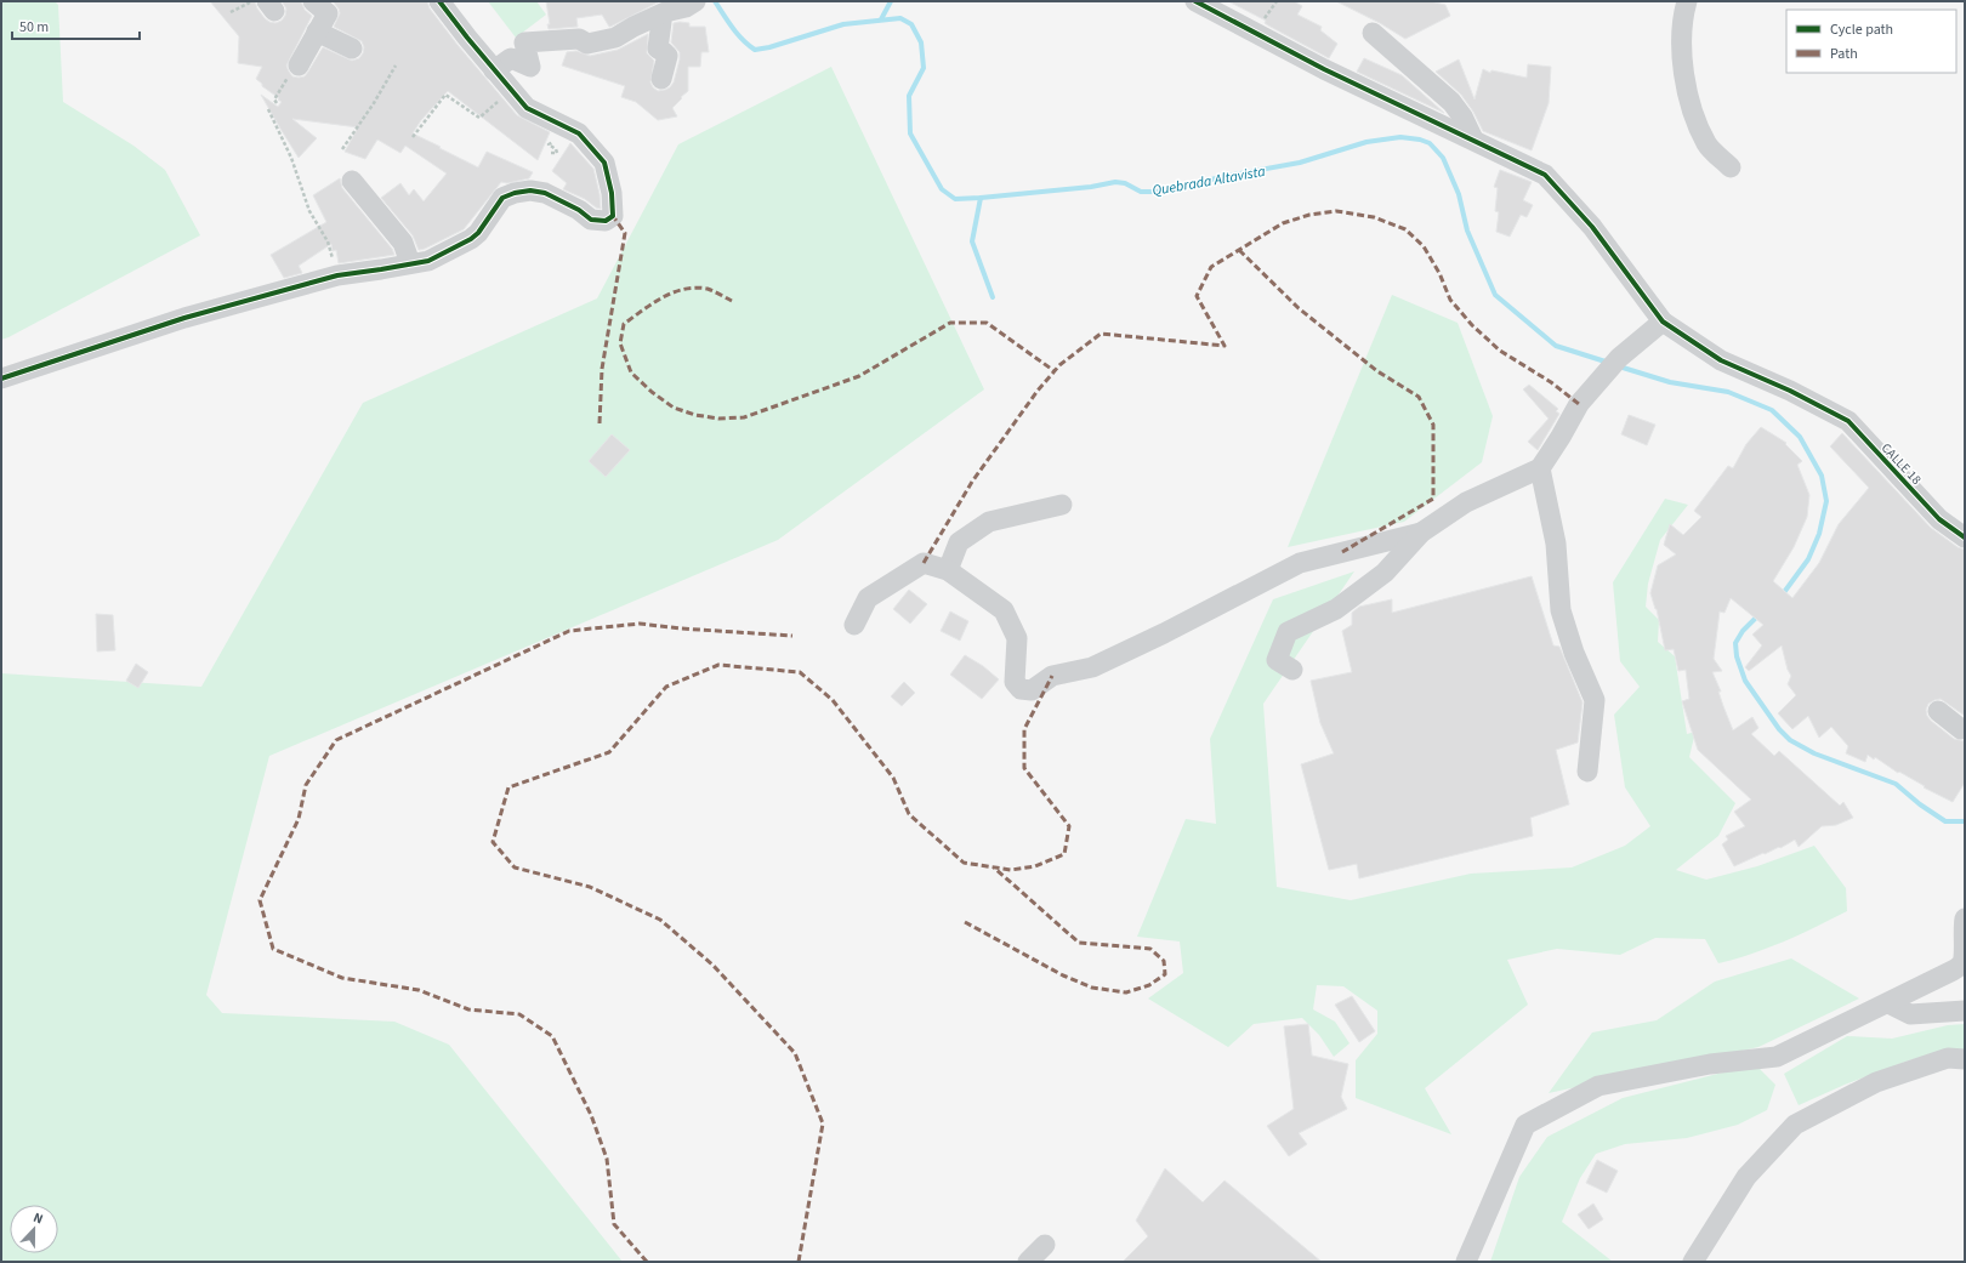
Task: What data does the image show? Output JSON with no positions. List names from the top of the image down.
{
  "streets": {
    "street": ["CALLE 18"]
  },
  "water": ["Quebrada Altavista"],
  "legend": ["Cycle path", "Path"],
  "scale_bar": "50 m",
  "north": "top"
}
